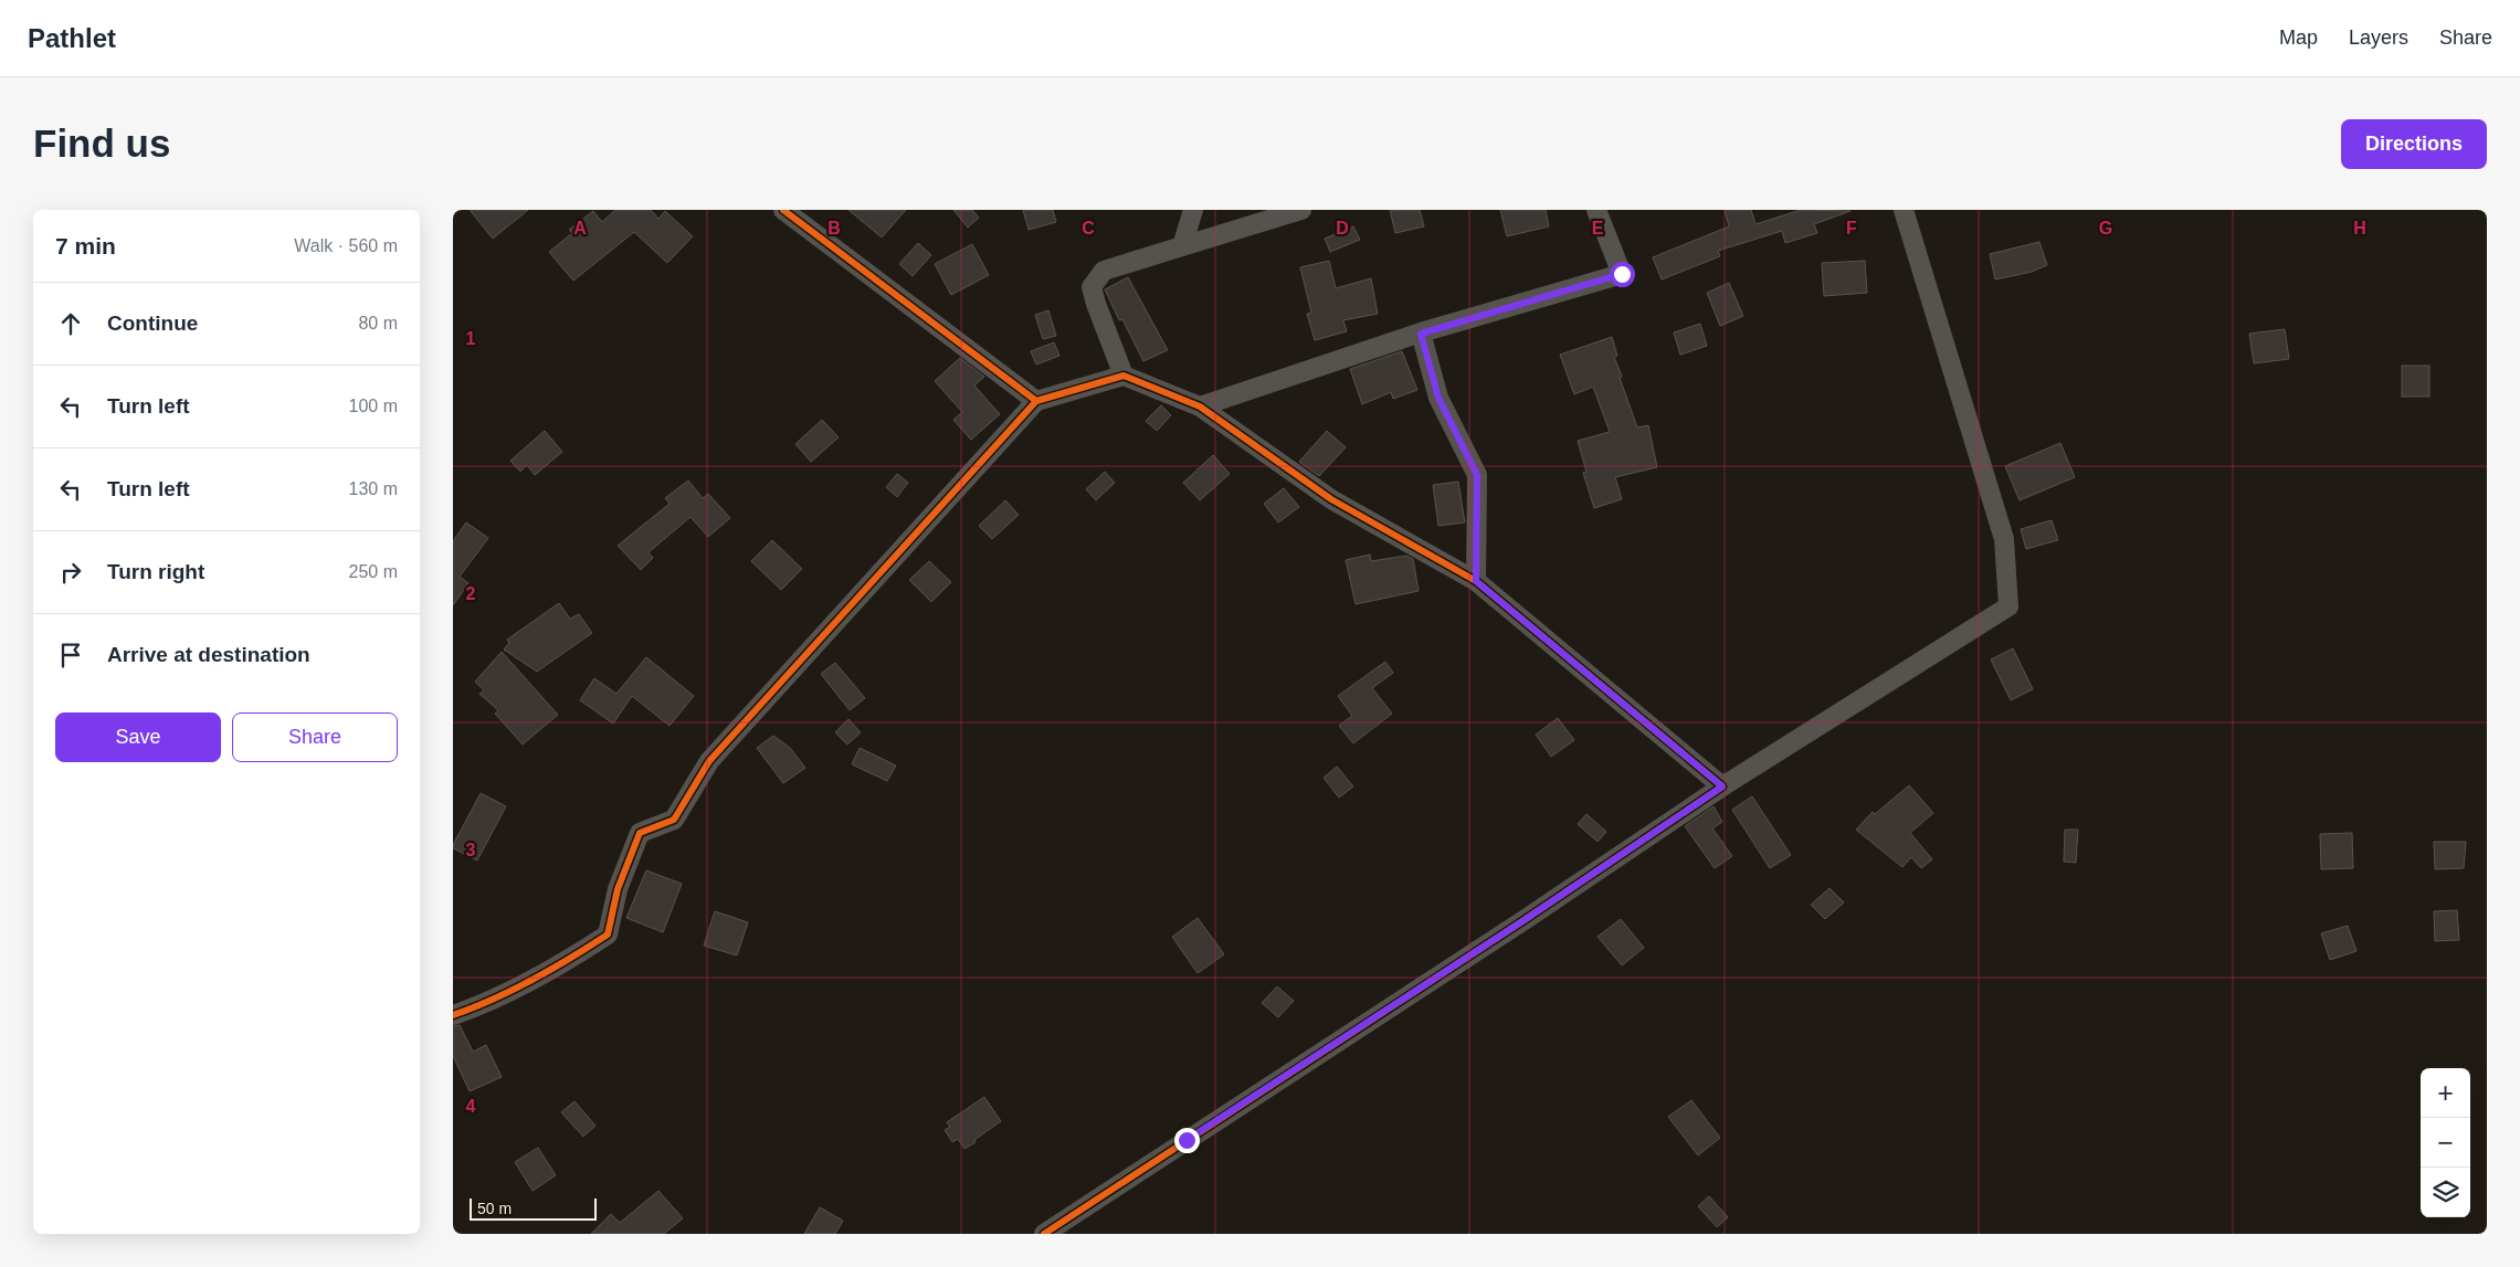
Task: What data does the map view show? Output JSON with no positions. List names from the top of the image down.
{
  "scale_bar": "50 m",
  "page": {
    "header": "Pathlet",
    "nav": ["Map", "Layers", "Share"],
    "buttons": [
      "Directions",
      ["Save", "Share"]
    ],
    "title": "Find us",
    "heading": ["7 min", "Walk · 560 m"],
    "list": [
      ["Continue", "80 m"],
      ["Turn left", "100 m"],
      ["Turn left", "130 m"],
      ["Turn right", "250 m"],
      "Arrive at destination"
    ],
    "map_buttons": ["+", "−"],
    "scale": "50 m"
  },
  "grid": {
    "columns": [
      "A",
      "B",
      "C",
      "D",
      "E",
      "F",
      "G",
      "H"
    ],
    "rows": [
      "1",
      "2",
      "3",
      "4"
    ]
  }
}
